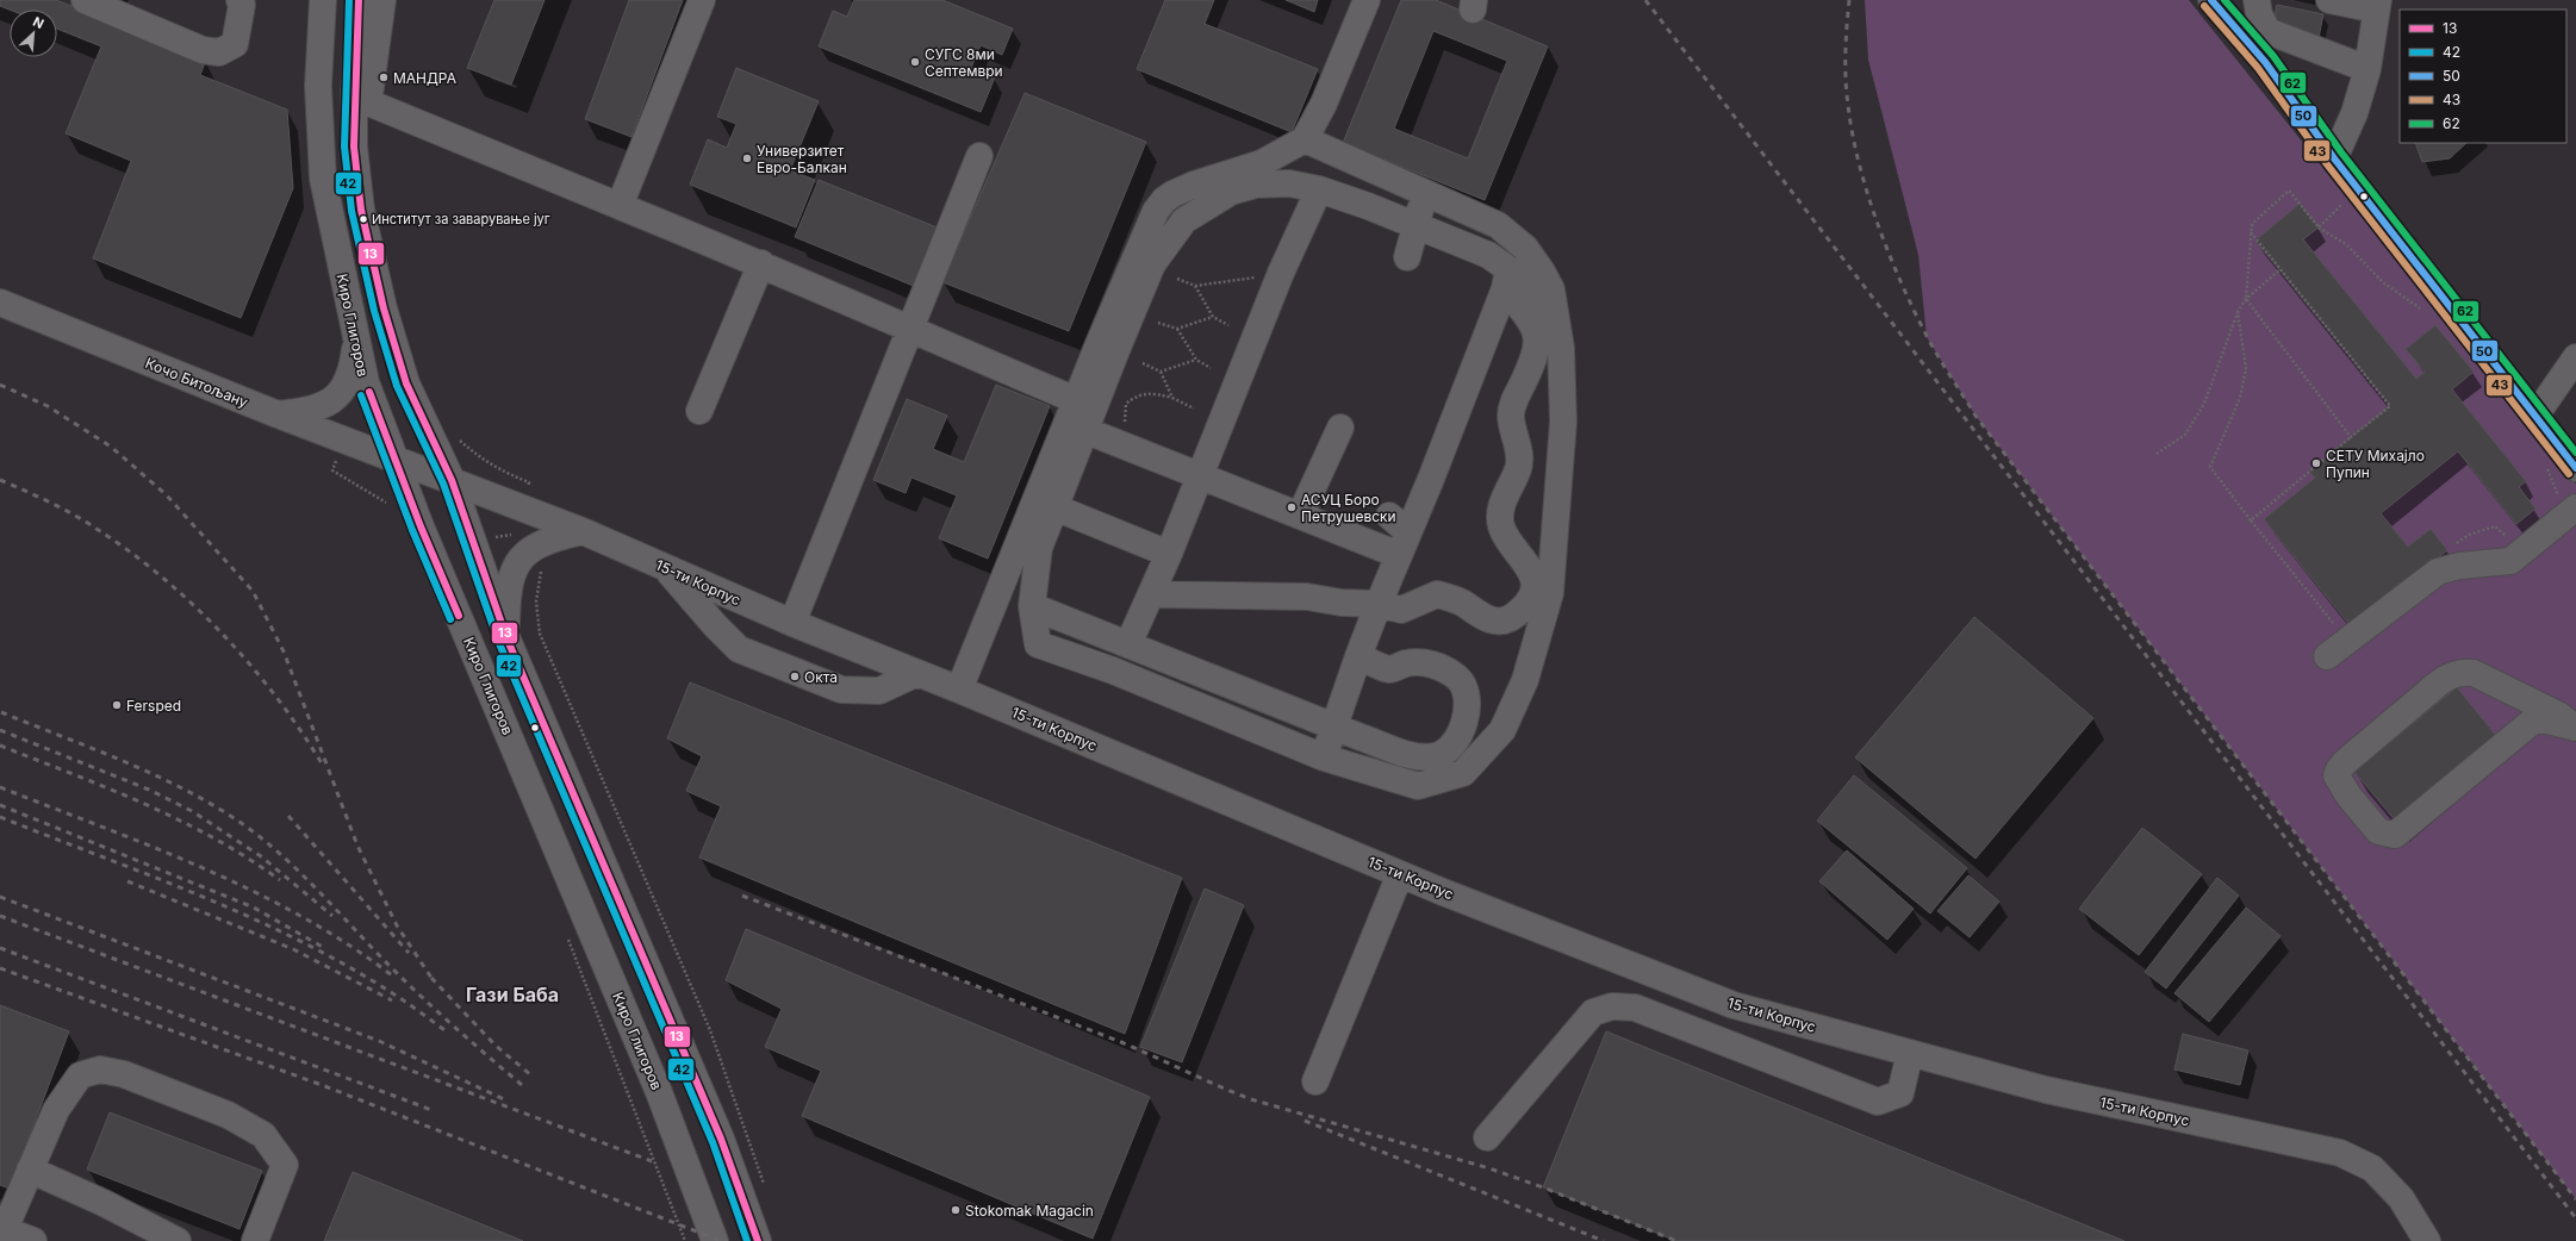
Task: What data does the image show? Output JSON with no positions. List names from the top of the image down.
{
  "streets": {
    "street": ["Киро Глигоров", "Кочо Битољану", "15-ти Корпус"]
  },
  "crossings": [
    ["Киро Глигоров", "Кочо Битољану"],
    ["Киро Глигоров", "15-ти Корпус"],
    ["Кочо Битољану", "15-ти Корпус"]
  ],
  "districts": ["Гази Баба"],
  "places": [
    "СУГС 8ми Септември",
    "МАНДРА",
    "Универзитет Евро-Балкан",
    "Институт за заварување југ",
    "СЕТУ Михајло Пупин",
    "АСУЦ Боро Петрушевски",
    "Окта",
    "Fersped",
    "Stokomak Magacin"
  ],
  "lines": [
    "transit line 13",
    "transit line 42",
    "transit line 50",
    "transit line 62",
    "transit line 43"
  ],
  "legend": [
    "13",
    "42",
    "50",
    "43",
    "62"
  ],
  "north": "top right"
}
